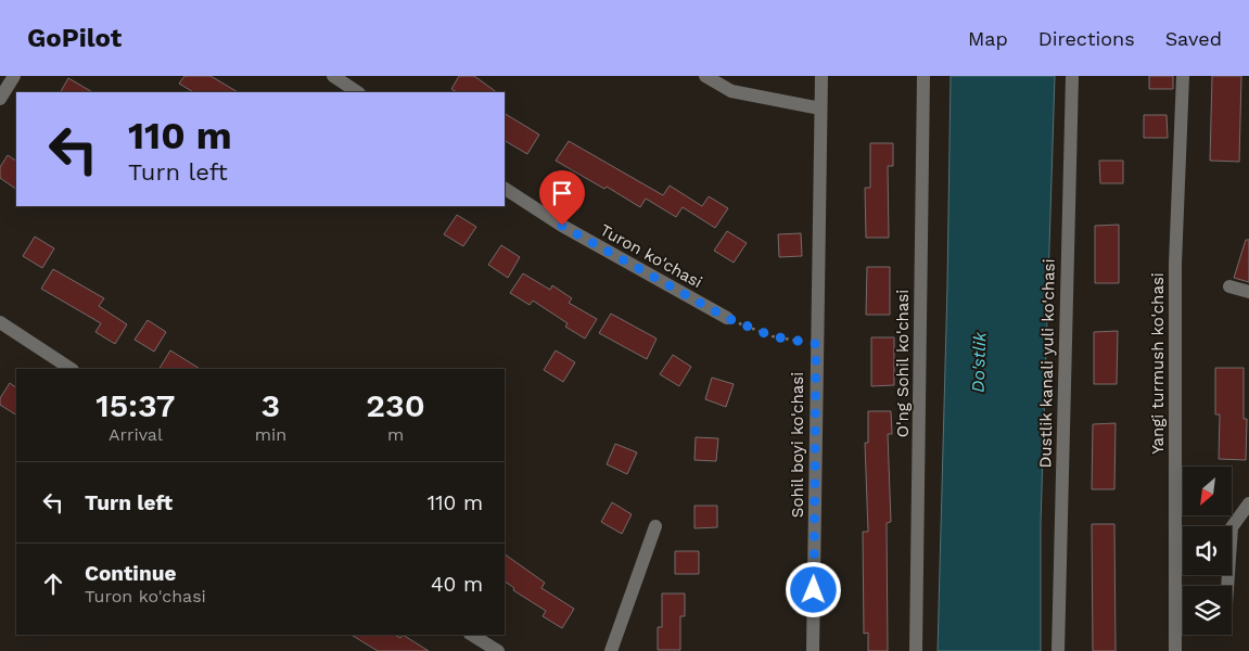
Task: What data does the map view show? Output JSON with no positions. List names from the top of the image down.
{
  "streets": {
    "street": [
      "Turon ko'chasi",
      "O'ng Sohil ko'chasi",
      "Dustlik kanali yuli ko'chasi",
      "Yangi turmush ko'chasi",
      "Sohil boyi ko'chasi"
    ]
  },
  "water": ["Do'stlik"],
  "north": "bottom left",
  "page": {
    "header": "GoPilot",
    "nav": ["Map", "Directions", "Saved"],
    "turn": ["110 m", "Turn left"],
    "eta": [
      "15:37",
      "Arrival",
      "3",
      "min",
      "230",
      "m"
    ],
    "list": [
      {
        "name": "Turn left",
        "value": "110 m"
      },
      {
        "name": "Continue",
        "note": "Turon ko'chasi",
        "value": "40 m"
      }
    ]
  }
}
